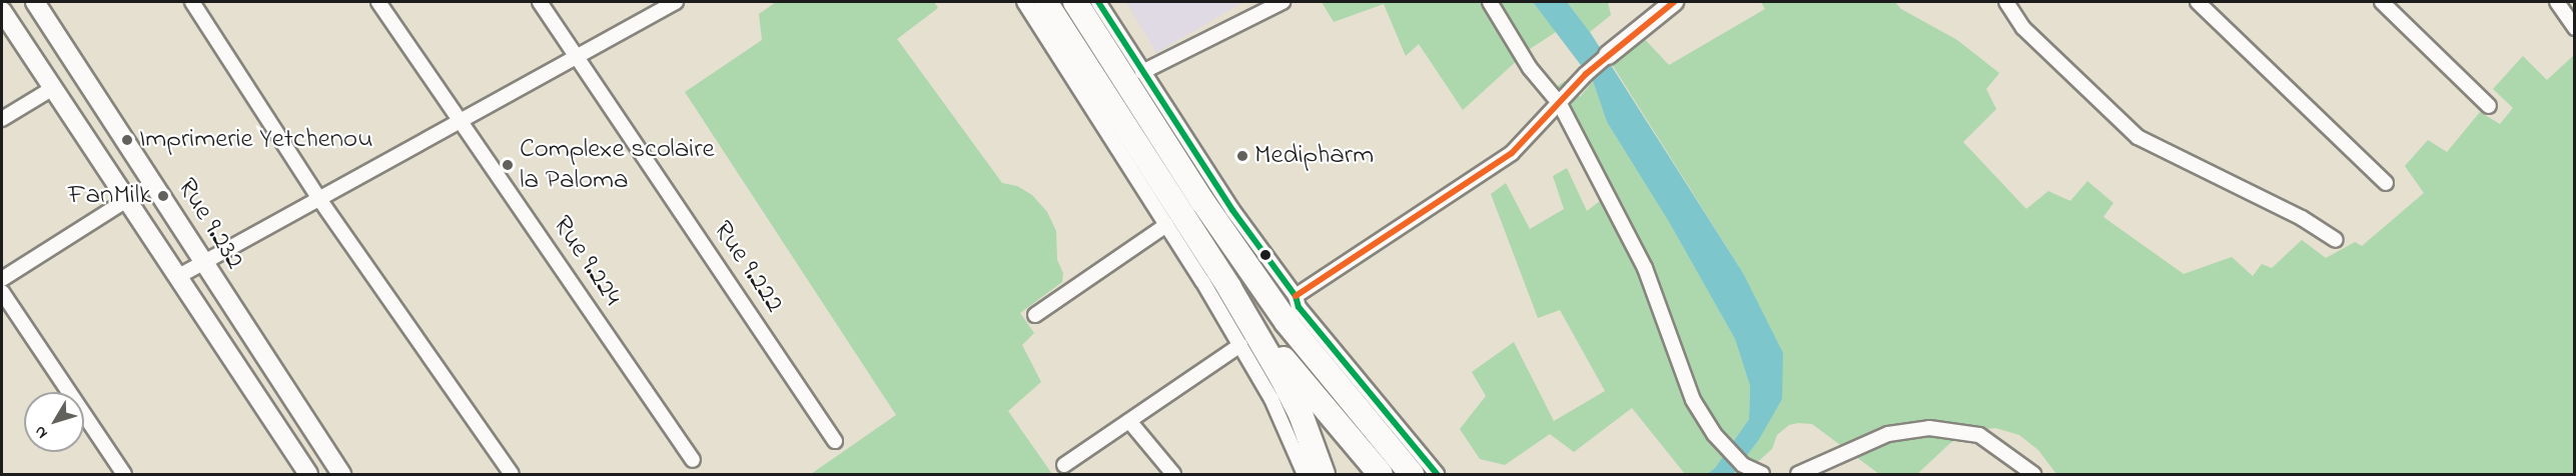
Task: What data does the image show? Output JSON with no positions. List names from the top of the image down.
{
  "streets": {
    "street": ["Rue 9.232", "Rue 9.224", "Rue 9.222"]
  },
  "places": [
    "Imprimerie Yetchenou",
    "Medipharm",
    "Complexe scolaire la Paloma",
    "FanMilk"
  ],
  "north": "bottom left"
}
